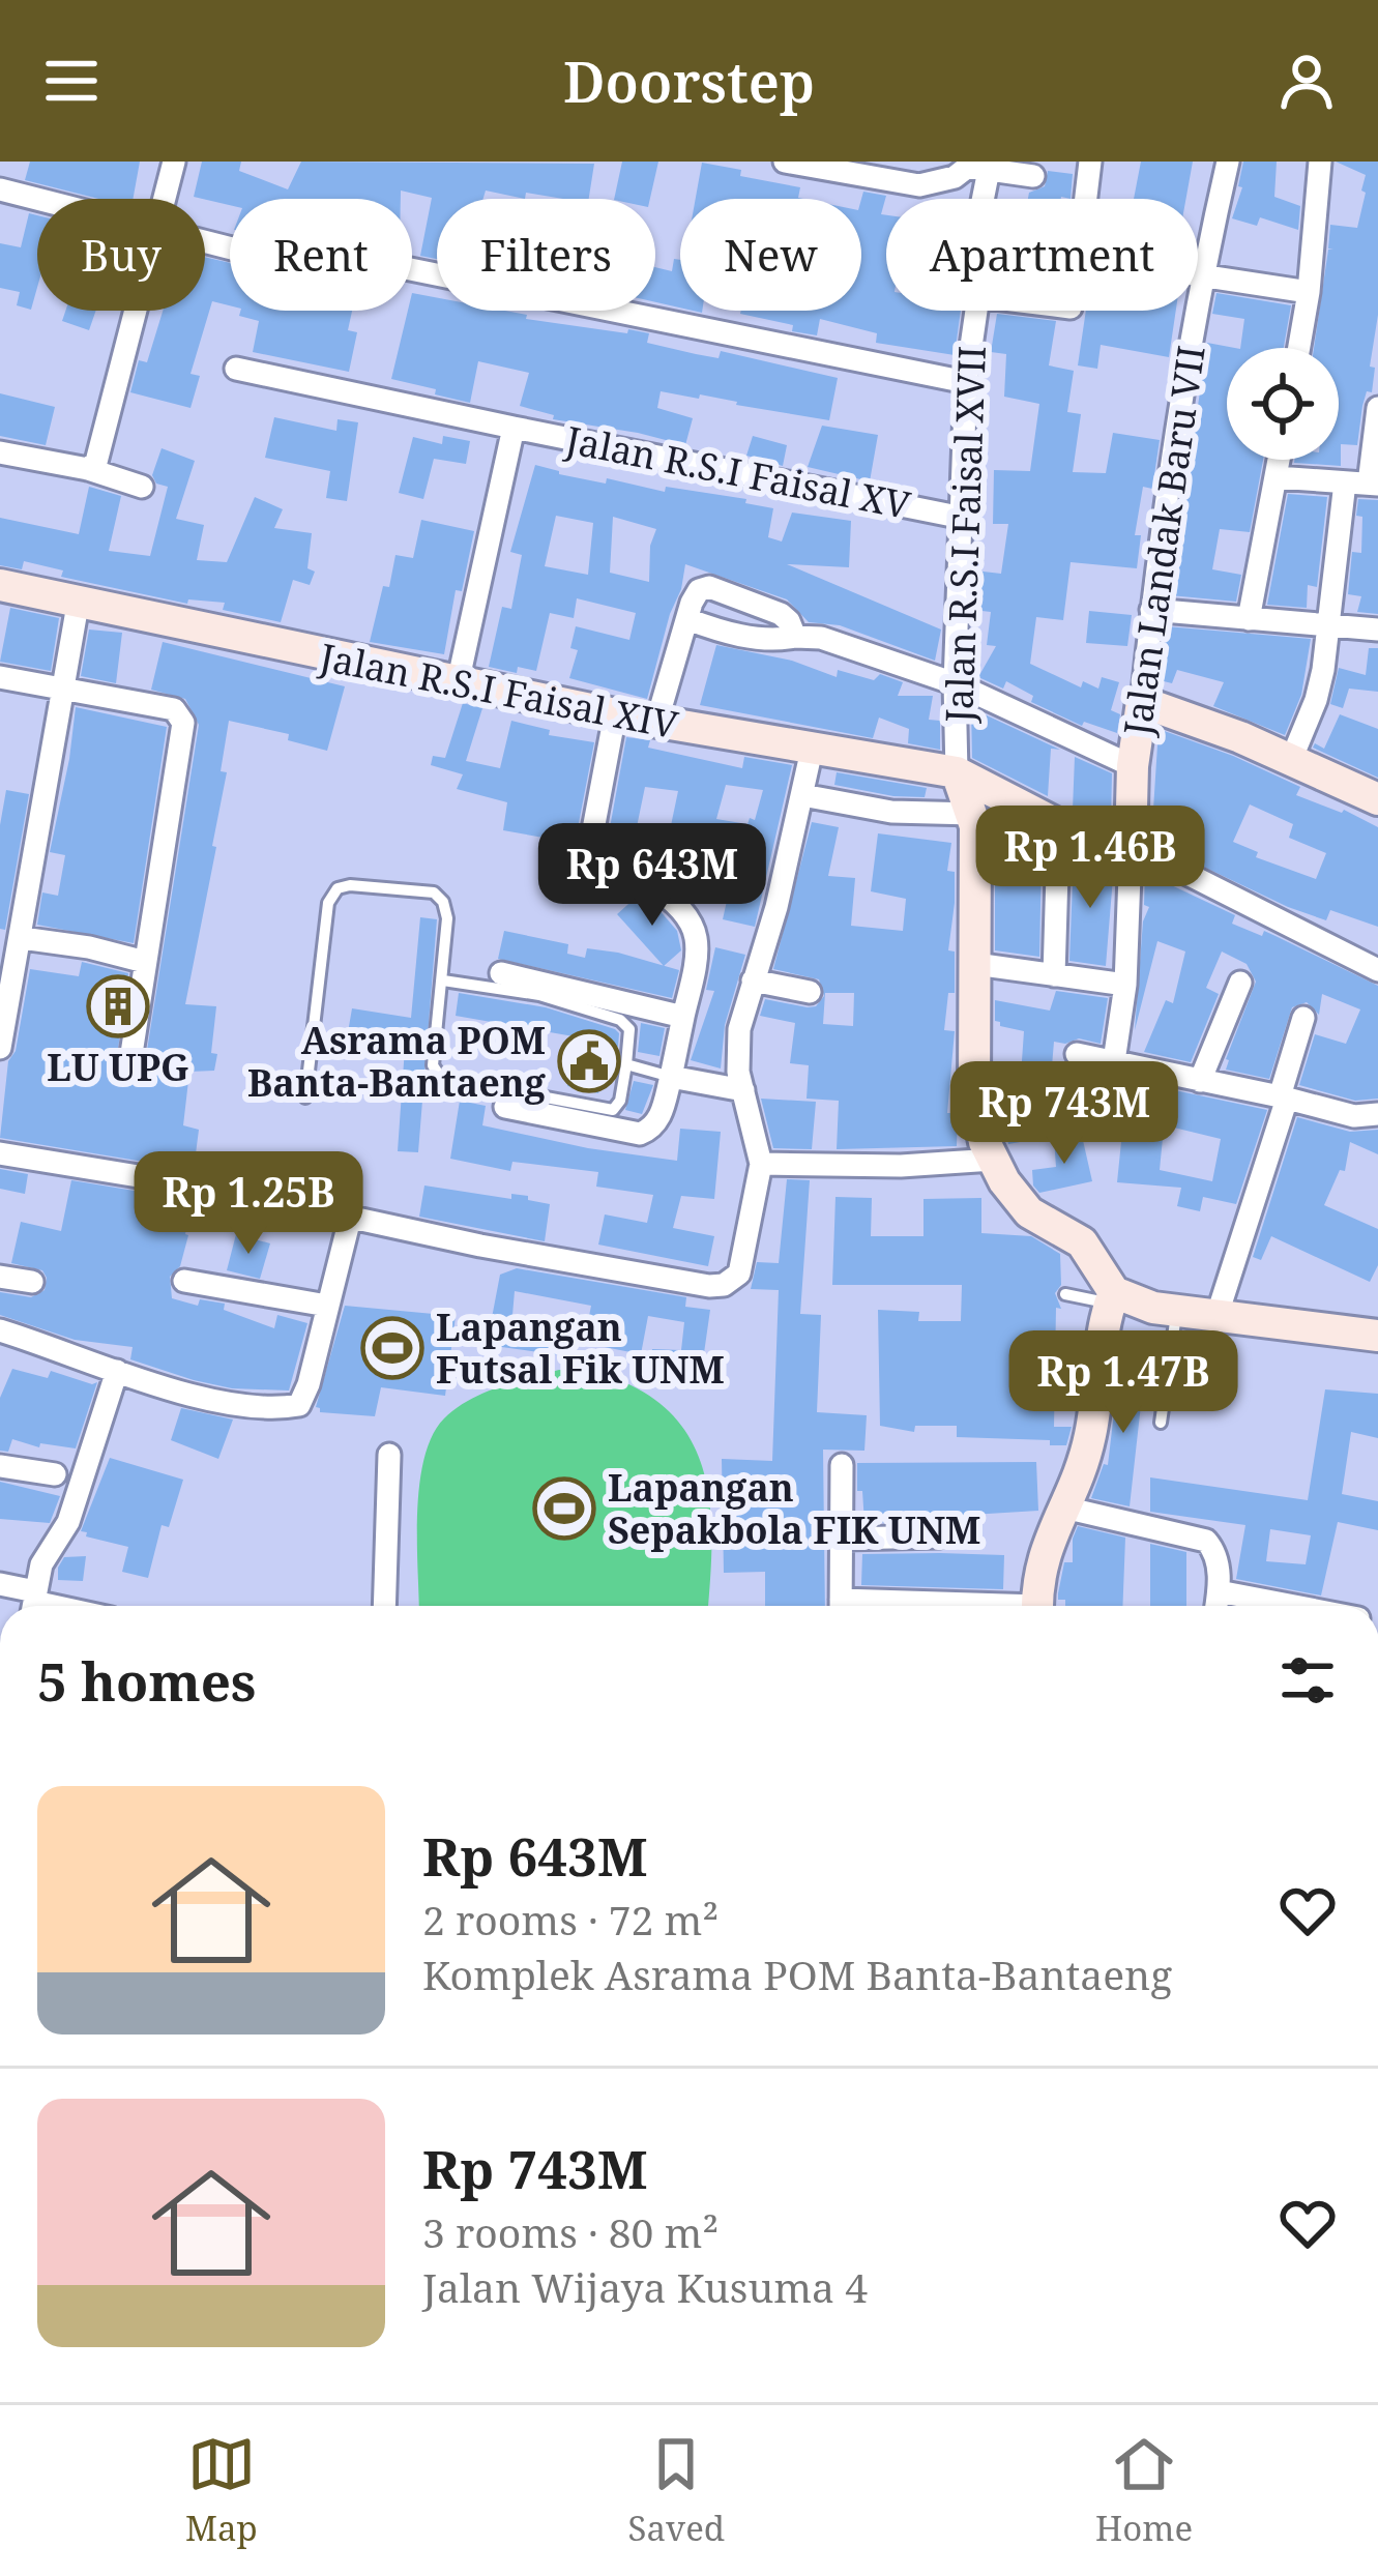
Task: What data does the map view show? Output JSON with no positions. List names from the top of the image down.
{
  "streets": {
    "street": [
      "Jalan R.S.I Faisal XV",
      "Jalan R.S.I Faisal XVII",
      "Jalan Landak Baru VII",
      "Jalan R.S.I Faisal XIV"
    ]
  },
  "crossings": [
    ["Jalan R.S.I Faisal XV", "Jalan R.S.I Faisal XVII"],
    ["Jalan R.S.I Faisal XV", "Jalan R.S.I Faisal XIV"],
    ["Jalan R.S.I Faisal XVII", "Jalan R.S.I Faisal XIV"],
    ["Jalan Landak Baru VII", "Jalan R.S.I Faisal XIV"]
  ],
  "places": {
    "building": ["LU UPG"],
    "public building": ["Asrama POM Banta-Bantaeng"],
    "sports": ["Lapangan Futsal Fik UNM", "Lapangan Sepakbola FIK UNM"]
  },
  "page": {
    "header": "Doorstep",
    "chip": [
      "Buy",
      "Rent",
      "Filters",
      "New",
      "Apartment"
    ],
    "price": [
      "Rp 1.46B",
      "Rp 643M",
      "Rp 743M",
      "Rp 1.25B",
      "Rp 1.47B"
    ],
    "heading": "5 homes",
    "list": [
      {
        "name": "Rp 643M",
        "note": "2 rooms · 72 m² · Komplek Asrama POM Banta-Bantaeng"
      },
      {
        "name": "Rp 743M",
        "note": "3 rooms · 80 m² · Jalan Wijaya Kusuma 4"
      }
    ],
    "tabs": ["Map", "Saved", "Home"]
  }
}
